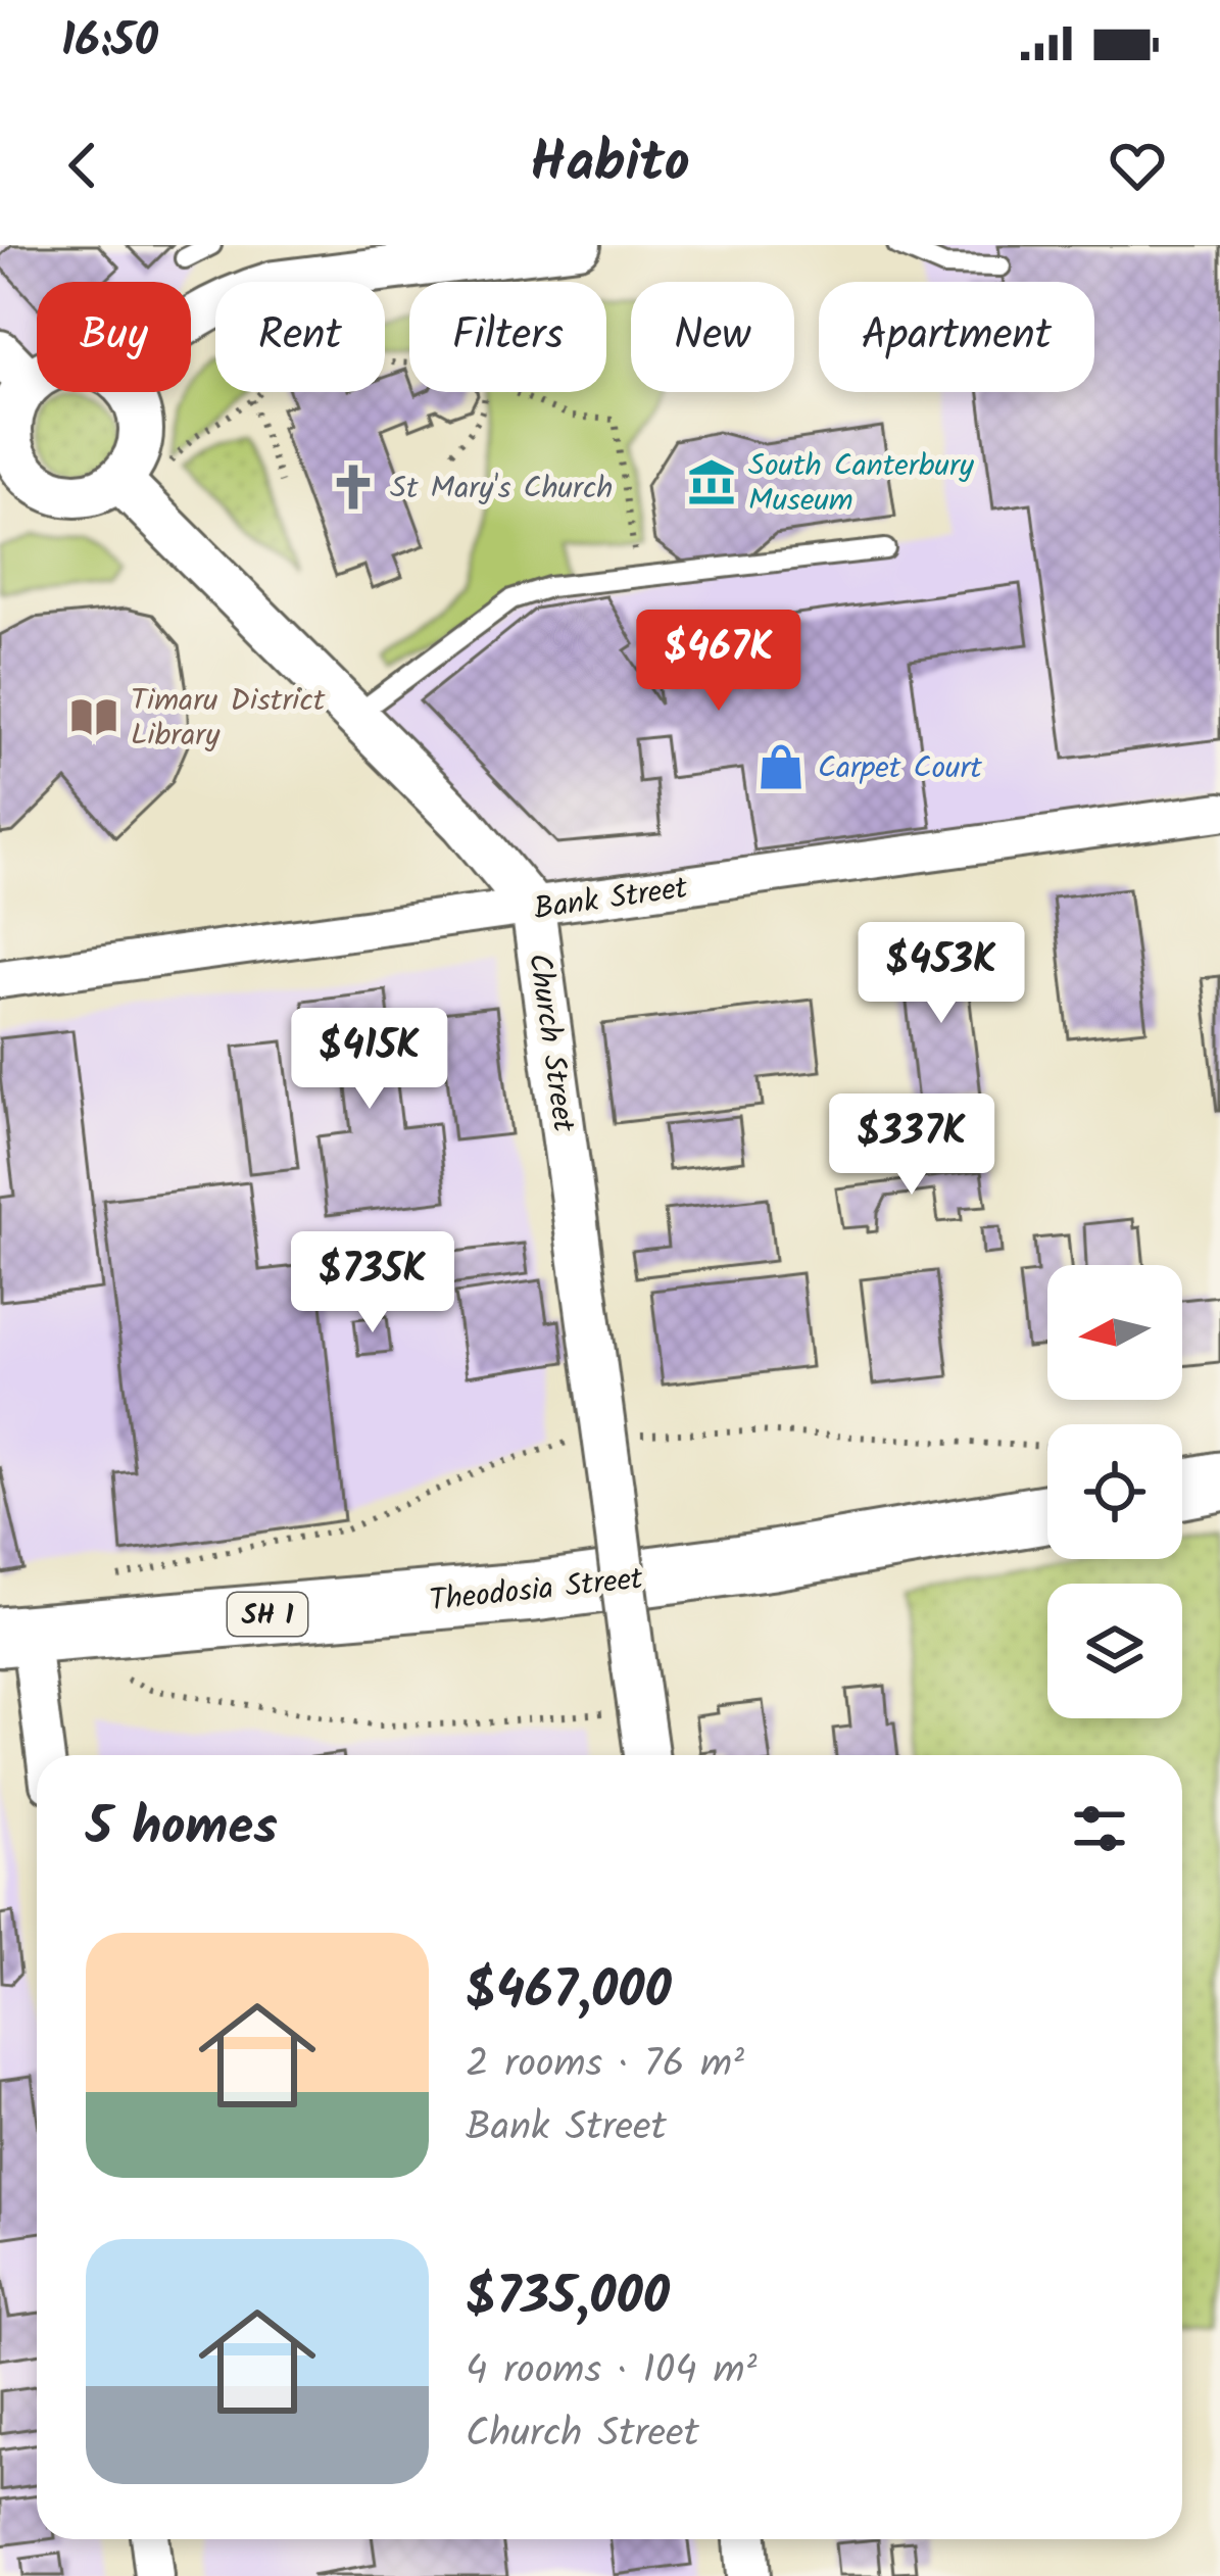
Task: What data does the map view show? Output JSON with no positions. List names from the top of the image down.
{
  "streets": {
    "highway": ["Theodosia Street", "SH 1"],
    "street": ["Bank Street", "Church Street"]
  },
  "crossings": [
    ["Bank Street", "Church Street"]
  ],
  "places": {
    "museum": ["South Canterbury Museum"],
    "church": ["St Mary's Church"],
    "library": ["Timaru District Library"],
    "shop": ["Carpet Court"]
  },
  "north": "left",
  "page": {
    "status": "16:50",
    "header": "Habito",
    "chip": [
      "Buy",
      "Rent",
      "Filters",
      "New",
      "Apartment"
    ],
    "price": [
      "$467K",
      "$453K",
      "$415K",
      "$337K",
      "$735K"
    ],
    "heading": "5 homes",
    "list": [
      {
        "name": "$467,000",
        "note": "2 rooms · 76 m² · Bank Street"
      },
      {
        "name": "$735,000",
        "note": "4 rooms · 104 m² · Church Street"
      }
    ]
  }
}
